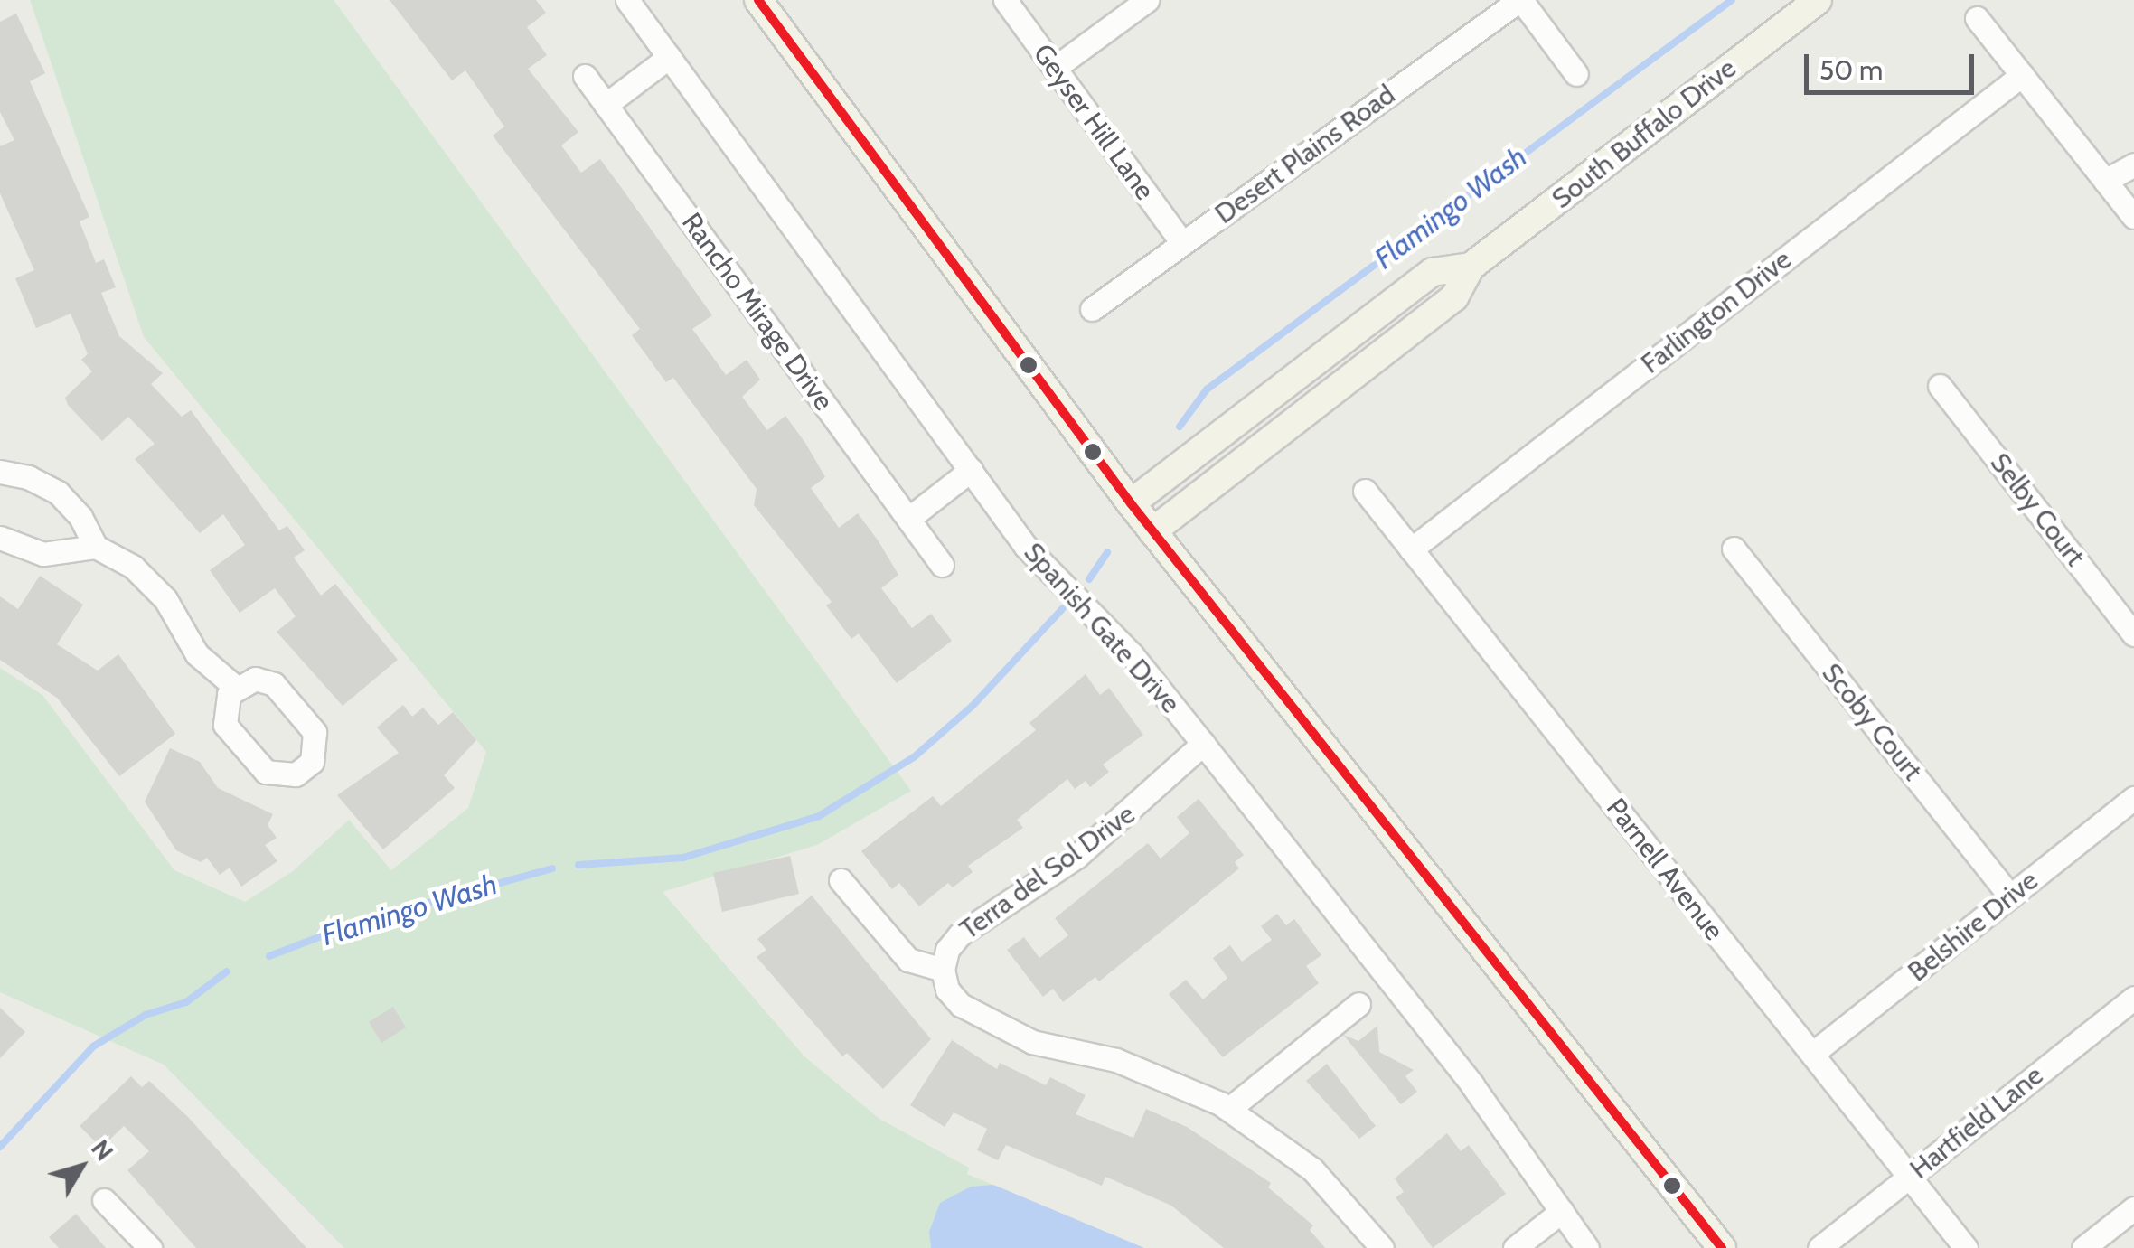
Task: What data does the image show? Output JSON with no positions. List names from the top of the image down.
{
  "streets": {
    "main road": ["South Buffalo Drive"],
    "street": [
      "Geyser Hill Lane",
      "Desert Plains Road",
      "Rancho Mirage Drive",
      "Farlington Drive",
      "Selby Court",
      "Spanish Gate Drive",
      "Scoby Court",
      "Parnell Avenue",
      "Terra del Sol Drive",
      "Belshire Drive",
      "Hartfield Lane"
    ]
  },
  "crossings": [
    ["Geyser Hill Lane", "Desert Plains Road"],
    ["Farlington Drive", "Parnell Avenue"],
    ["Spanish Gate Drive", "Terra del Sol Drive"],
    ["Scoby Court", "Belshire Drive"],
    ["Parnell Avenue", "Belshire Drive"],
    ["Parnell Avenue", "Hartfield Lane"]
  ],
  "water": ["Flamingo Wash"],
  "scale_bar": "50 m",
  "north": "top right"
}
